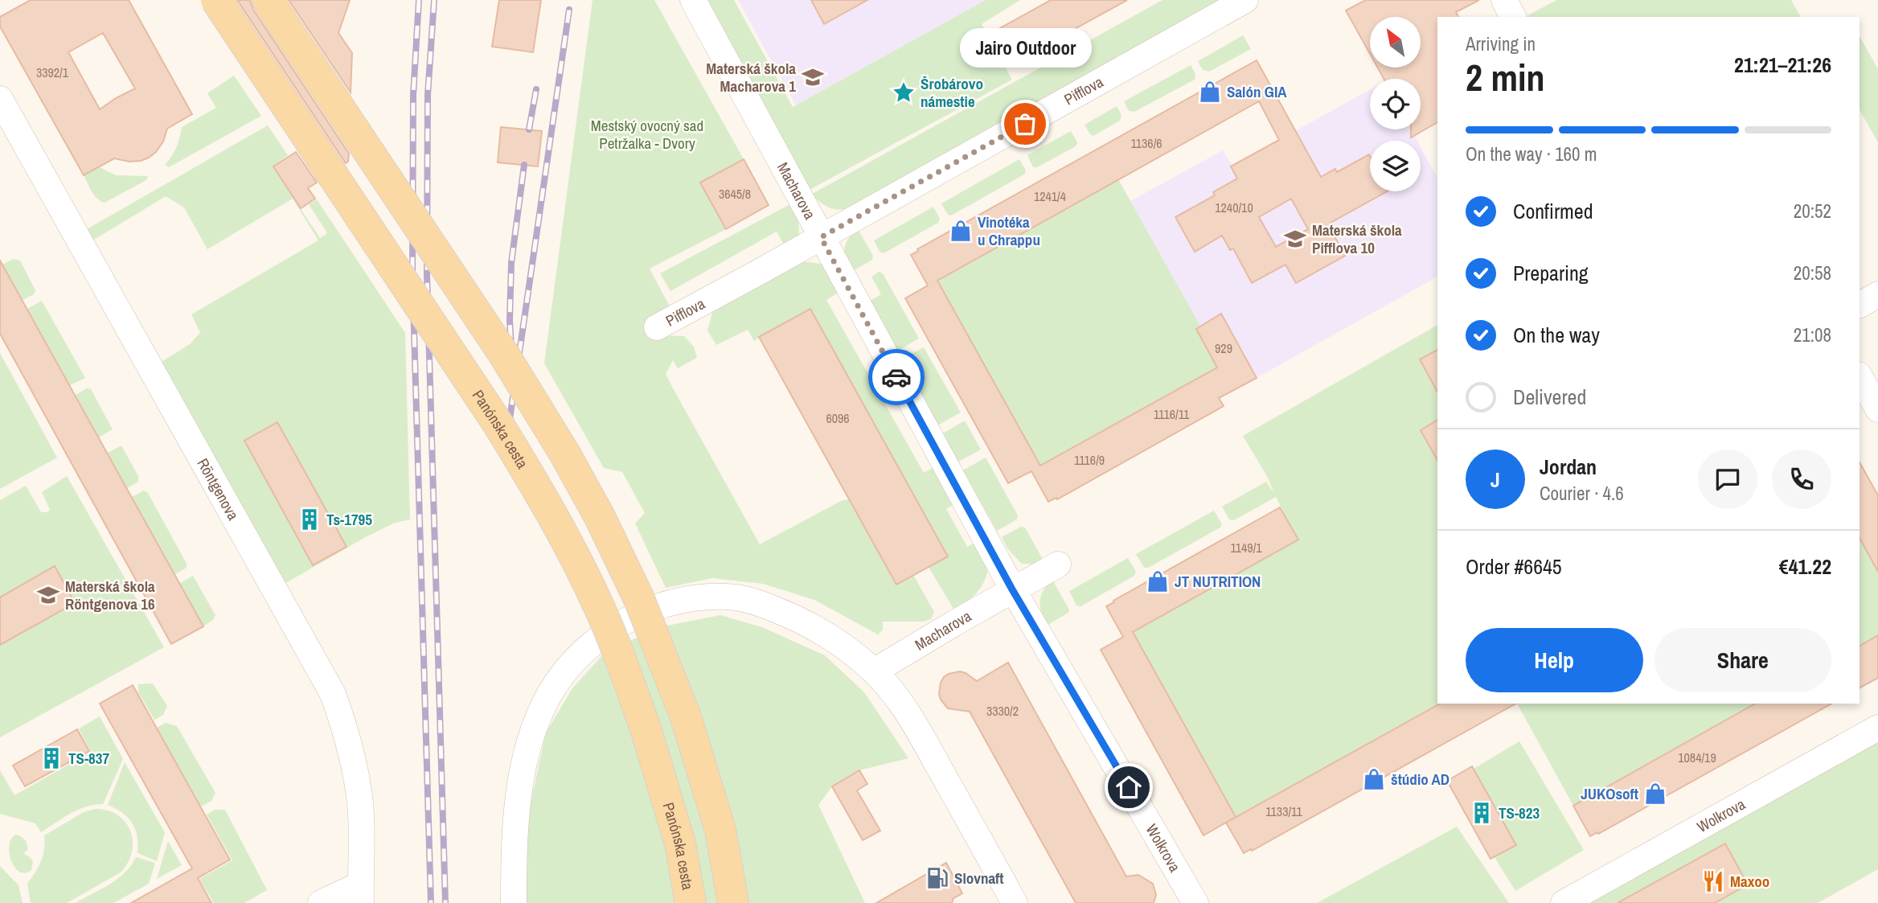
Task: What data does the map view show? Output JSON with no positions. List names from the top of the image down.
{
  "streets": {
    "main road": ["Panónska cesta"],
    "street": [
      "Pifflova",
      "Macharova",
      "Röntgenova",
      "Wolkrova"
    ]
  },
  "crossings": [
    ["Pifflova", "Macharova"],
    ["Macharova", "Wolkrova"]
  ],
  "parks": ["Mestský ovocný sad Petržalka - Dvory"],
  "places": {
    "school or university": ["Materská škola Macharova 1", "Materská škola Pifflova 10", "Materská škola Röntgenova 16"],
    "shop": [
      "Salón GIA",
      "Vinotéka u Chrappu",
      "JT NUTRITION",
      "štúdio AD",
      "JUKOsoft"
    ],
    "place": ["Šrobárovo námestie"],
    "other": ["Jairo Outdoor"],
    "building": ["Ts-1795", "TS-837", "TS-823"],
    "fuel station": ["Slovnaft"],
    "restaurant": ["Maxoo"]
  },
  "house_numbers": [
    "3392/1",
    "1136/6",
    "3645/8",
    "1241/4",
    "1240/10",
    "929",
    "1116/11",
    "6096",
    "1116/9",
    "1149/1",
    "3330/2",
    "1084/19",
    "1133/11"
  ],
  "north": "top left",
  "page": {
    "heading": ["2 min", "Arriving in", "21:21–21:26"],
    "panel": [
      "Jordan",
      "Courier · 4.6",
      "Order #6645",
      "€41.22"
    ],
    "bubble": "Jairo Outdoor",
    "bar": "On the way · 160 m",
    "list": [
      ["Confirmed", "20:52"],
      ["Preparing", "20:58"],
      ["On the way", "21:08"],
      "Delivered"
    ],
    "round": "J",
    "buttons": ["Help", "Share"]
  }
}
